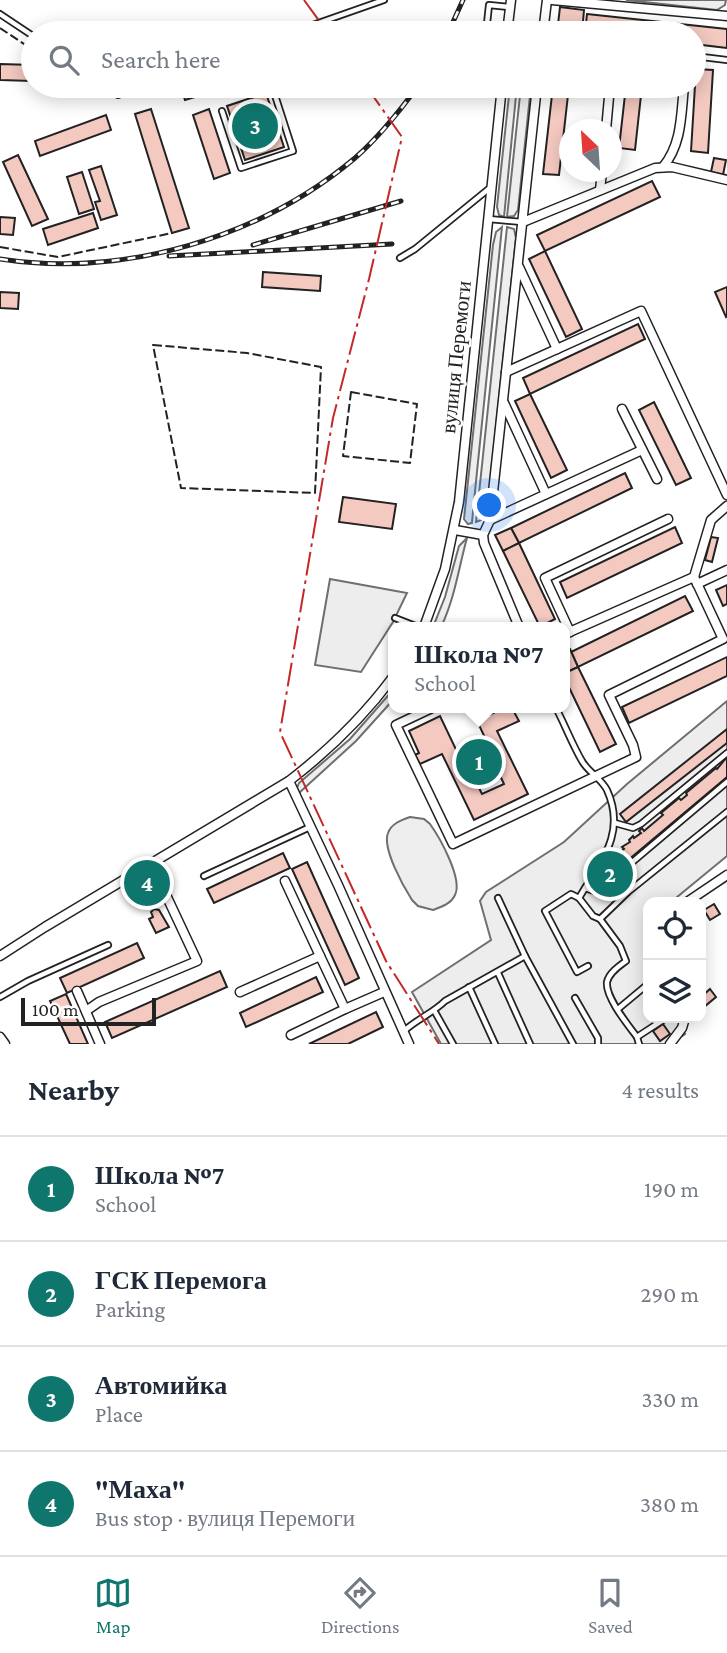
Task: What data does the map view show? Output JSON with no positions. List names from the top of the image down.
{
  "streets": {
    "street": ["вулиця Перемоги"]
  },
  "scale_bar": "100 m",
  "north": "top left",
  "page": {
    "search": "Search here",
    "pins": [
      "3",
      "1",
      "2",
      "4"
    ],
    "popup": ["Школа №7", "School"],
    "scale": "100 m",
    "heading": ["Nearby", "4 results"],
    "list": [
      {
        "mark": "1",
        "name": "Школа №7",
        "note": "School",
        "value": "190 m"
      },
      {
        "mark": "2",
        "name": "ГСК Перемога",
        "note": "Parking",
        "value": "290 m"
      },
      {
        "mark": "3",
        "name": "Автомийка",
        "note": "Place",
        "value": "330 m"
      },
      {
        "mark": "4",
        "name": "\"Маха\"",
        "note": "Bus stop · вулиця Перемоги",
        "value": "380 m"
      }
    ],
    "nav": ["Map", "Directions", "Saved"]
  }
}
